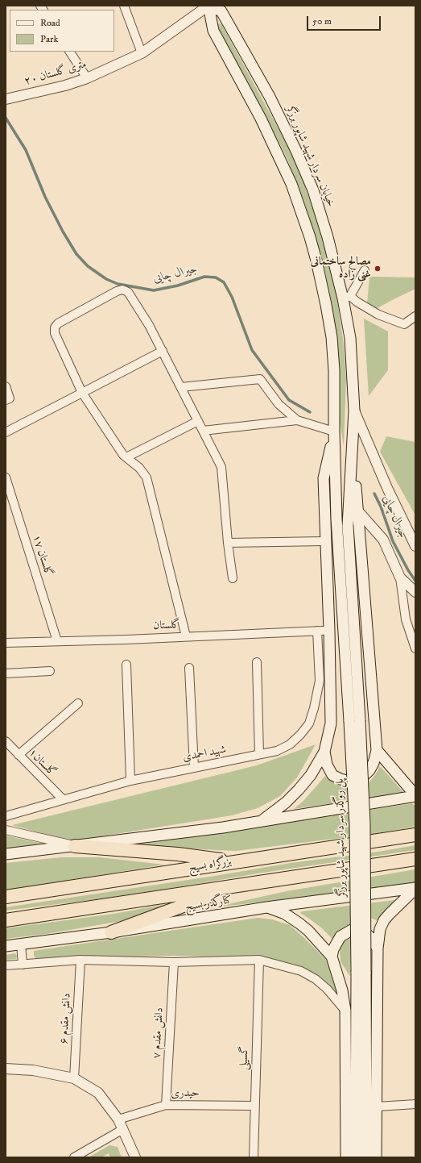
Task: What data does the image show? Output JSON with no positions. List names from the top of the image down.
{
  "streets": {
    "highway": ["بزرگراه بسیج"],
    "main road": ["خیابان سردار شهید شاپور برزگر", "پل روگذر سردار شهید شاپور برزگر", "کنارگذر بسیج"],
    "street": [
      "۲۰ متری گلستان",
      "گلستان ۱۷",
      "گلستان",
      "شهید احمدی",
      "گلستان۱",
      "دانش مقدم ۶",
      "دانش مقدم ۷",
      "گسیلی",
      "حیدری"
    ]
  },
  "crossings": [
    ["۲۰ متری گلستان", "خیابان سردار شهید شاپور برزگر"],
    ["خیابان سردار شهید شاپور برزگر", "پل روگذر سردار شهید شاپور برزگر"],
    ["گلستان ۱۷", "گلستان"],
    ["گلستان", "شهید احمدی"],
    ["شهید احمدی", "گلستان۱"],
    ["دانش مقدم ۷", "حیدری"],
    ["گسیلی", "حیدری"]
  ],
  "water": ["جیرال چایی"],
  "places": ["مصالح ساختمانی غنی زاده"],
  "legend": ["Road", "Park"],
  "scale_bar": "50 m"
}
